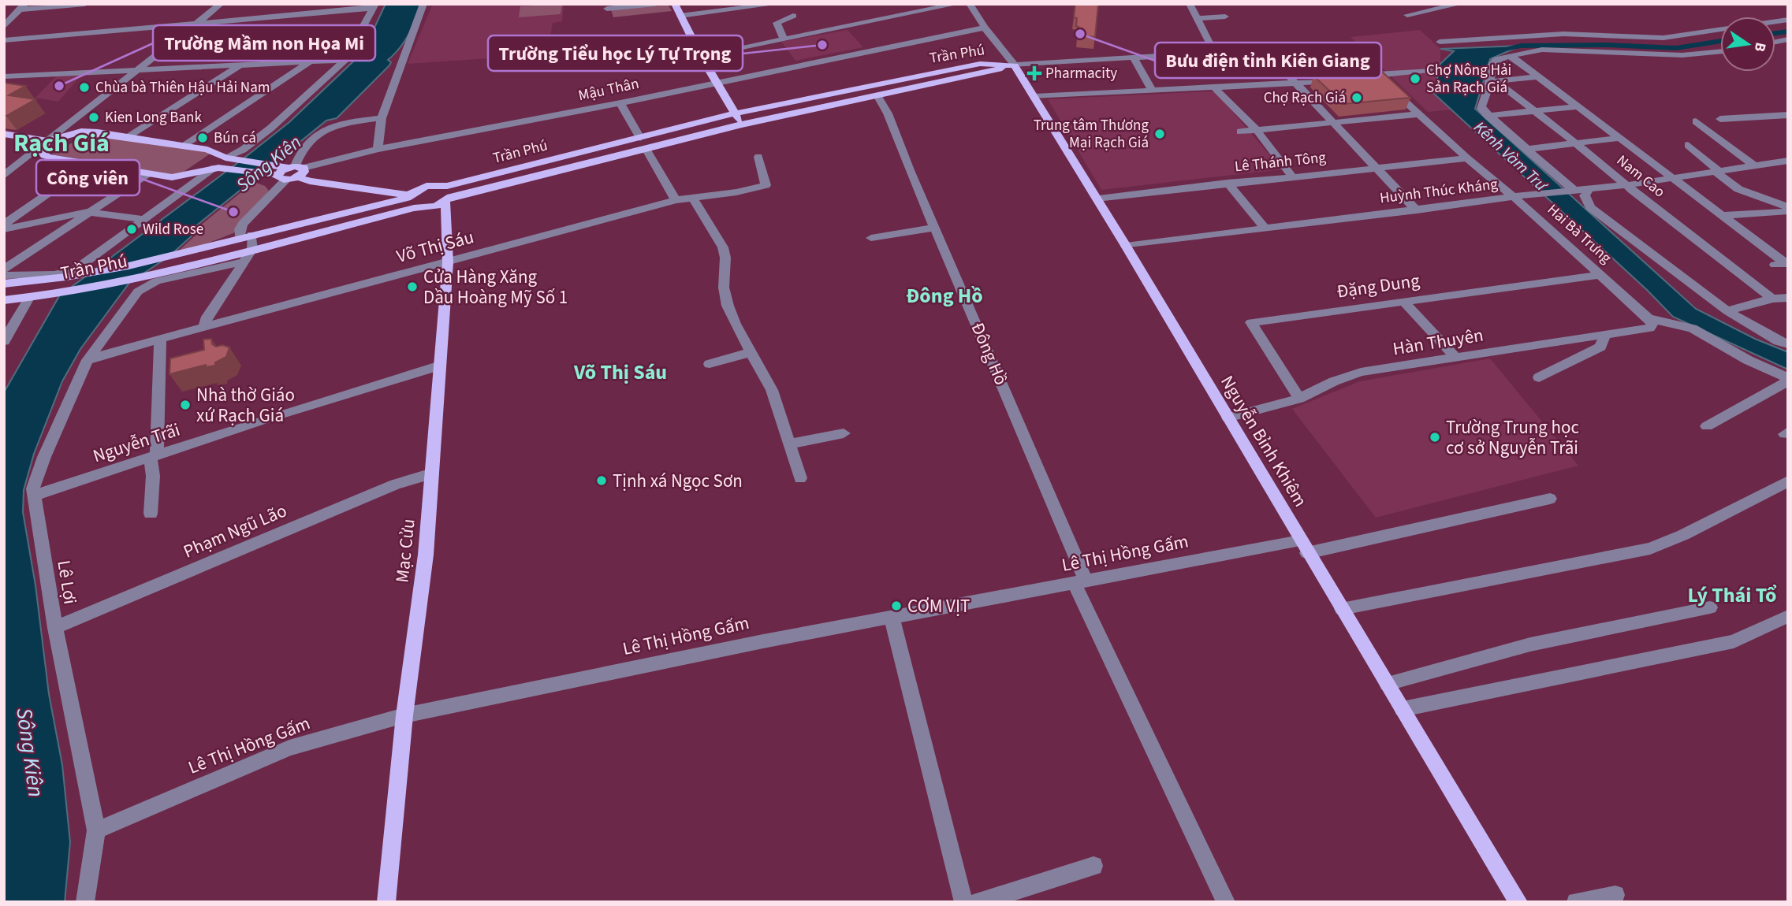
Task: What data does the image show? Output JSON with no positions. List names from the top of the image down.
{
  "streets": {
    "main road": ["Trần Phú", "Nguyễn Bỉnh Khiêm", "Mạc Cửu"],
    "street": [
      "Mậu Thân",
      "Lê Thánh Tông",
      "Nam Cao",
      "Huỳnh Thúc Kháng",
      "Hai Bà Trưng",
      "Võ Thị Sáu",
      "Đặng Dung",
      "Hàn Thuyên",
      "Đông Hồ",
      "Nguyễn Trãi",
      "Phạm Ngũ Lão",
      "Lê Thị Hồng Gấm",
      "Lê Lợi"
    ]
  },
  "crossings": [
    ["Trần Phú", "Đông Hồ"],
    ["Trần Phú", "Nguyễn Bỉnh Khiêm"],
    ["Trần Phú", "Mạc Cửu"],
    ["Mậu Thân", "Nguyễn Bỉnh Khiêm"],
    ["Lê Thánh Tông", "Hai Bà Trưng"],
    ["Lê Thánh Tông", "Nguyễn Bỉnh Khiêm"],
    ["Nam Cao", "Huỳnh Thúc Kháng"],
    ["Huỳnh Thúc Kháng", "Hai Bà Trưng"],
    ["Huỳnh Thúc Kháng", "Nguyễn Bỉnh Khiêm"],
    ["Hai Bà Trưng", "Đặng Dung"],
    ["Hai Bà Trưng", "Hàn Thuyên"],
    ["Võ Thị Sáu", "Mạc Cửu"],
    ["Võ Thị Sáu", "Lê Lợi"],
    ["Đặng Dung", "Hàn Thuyên"],
    ["Hàn Thuyên", "Nguyễn Bỉnh Khiêm"],
    ["Đông Hồ", "Lê Thị Hồng Gấm"],
    ["Nguyễn Bỉnh Khiêm", "Lê Thị Hồng Gấm"],
    ["Nguyễn Trãi", "Mạc Cửu"],
    ["Nguyễn Trãi", "Lê Lợi"],
    ["Phạm Ngũ Lão", "Mạc Cửu"],
    ["Phạm Ngũ Lão", "Lê Lợi"],
    ["Mạc Cửu", "Lê Thị Hồng Gấm"],
    ["Lê Thị Hồng Gấm", "Lê Lợi"]
  ],
  "districts": [
    "Rạch Giá",
    "Đông Hồ",
    "Võ Thị Sáu",
    "Lý Thái Tổ"
  ],
  "water": ["Kênh Vàm Trư", "Sông Kiên"],
  "places": {
    "other": [
      "Bưu điện tỉnh Kiên Giang",
      "Trường Tiểu học Lý Tự Trọng",
      "Chợ Nông Hải Sản Rạch Giá",
      "Trường Mầm non Họa Mi",
      "Chùa bà Thiên Hậu Hải Nam",
      "Chợ Rạch Giá",
      "Kien Long Bank",
      "Trung tâm Thương Mại Rạch Giá",
      "Bún cá",
      "Công viên",
      "Wild Rose",
      "Cửa Hàng Xăng Dầu Hoàng Mỹ Số 1",
      "Nhà thờ Giáo xứ Rạch Giá",
      "Trường Trung học cơ sở Nguyễn Trãi",
      "Tịnh xá Ngọc Sơn",
      "CƠM VỊT"
    ],
    "health": ["Pharmacity"]
  },
  "north": "right"
}
